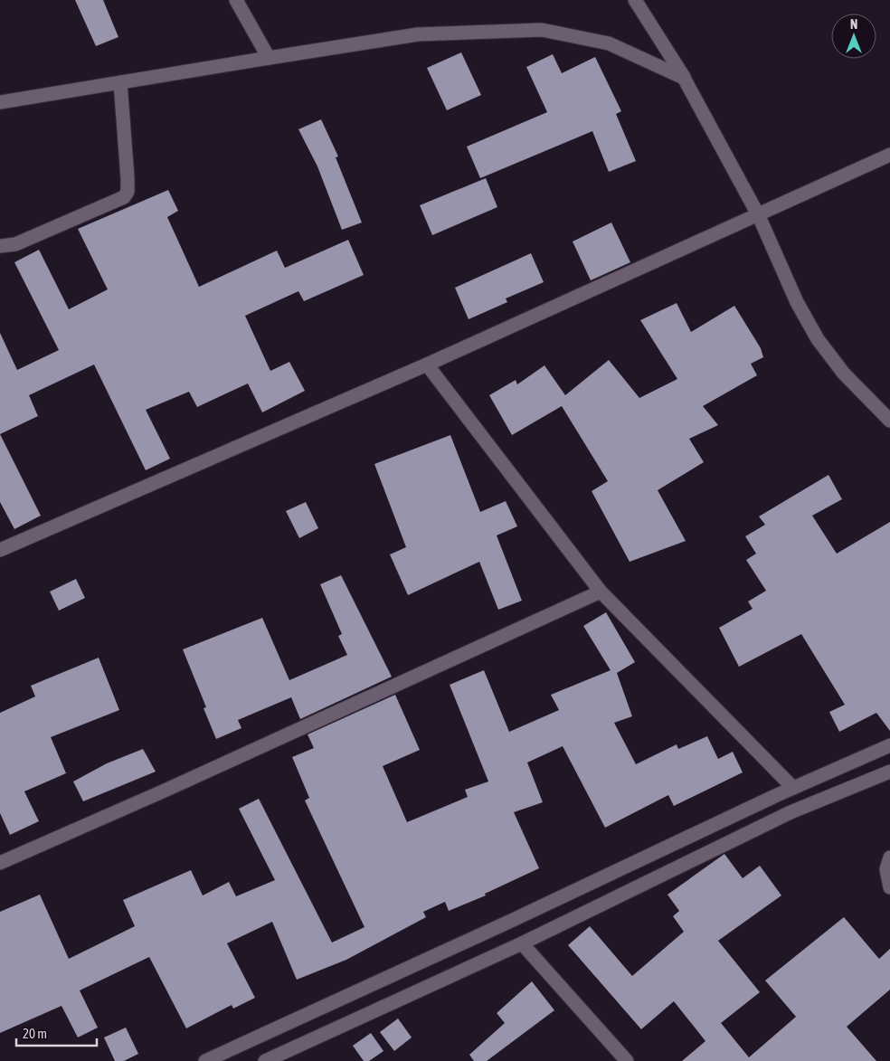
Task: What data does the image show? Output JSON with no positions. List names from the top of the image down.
{
  "scale_bar": "20 m",
  "north": "top"
}
